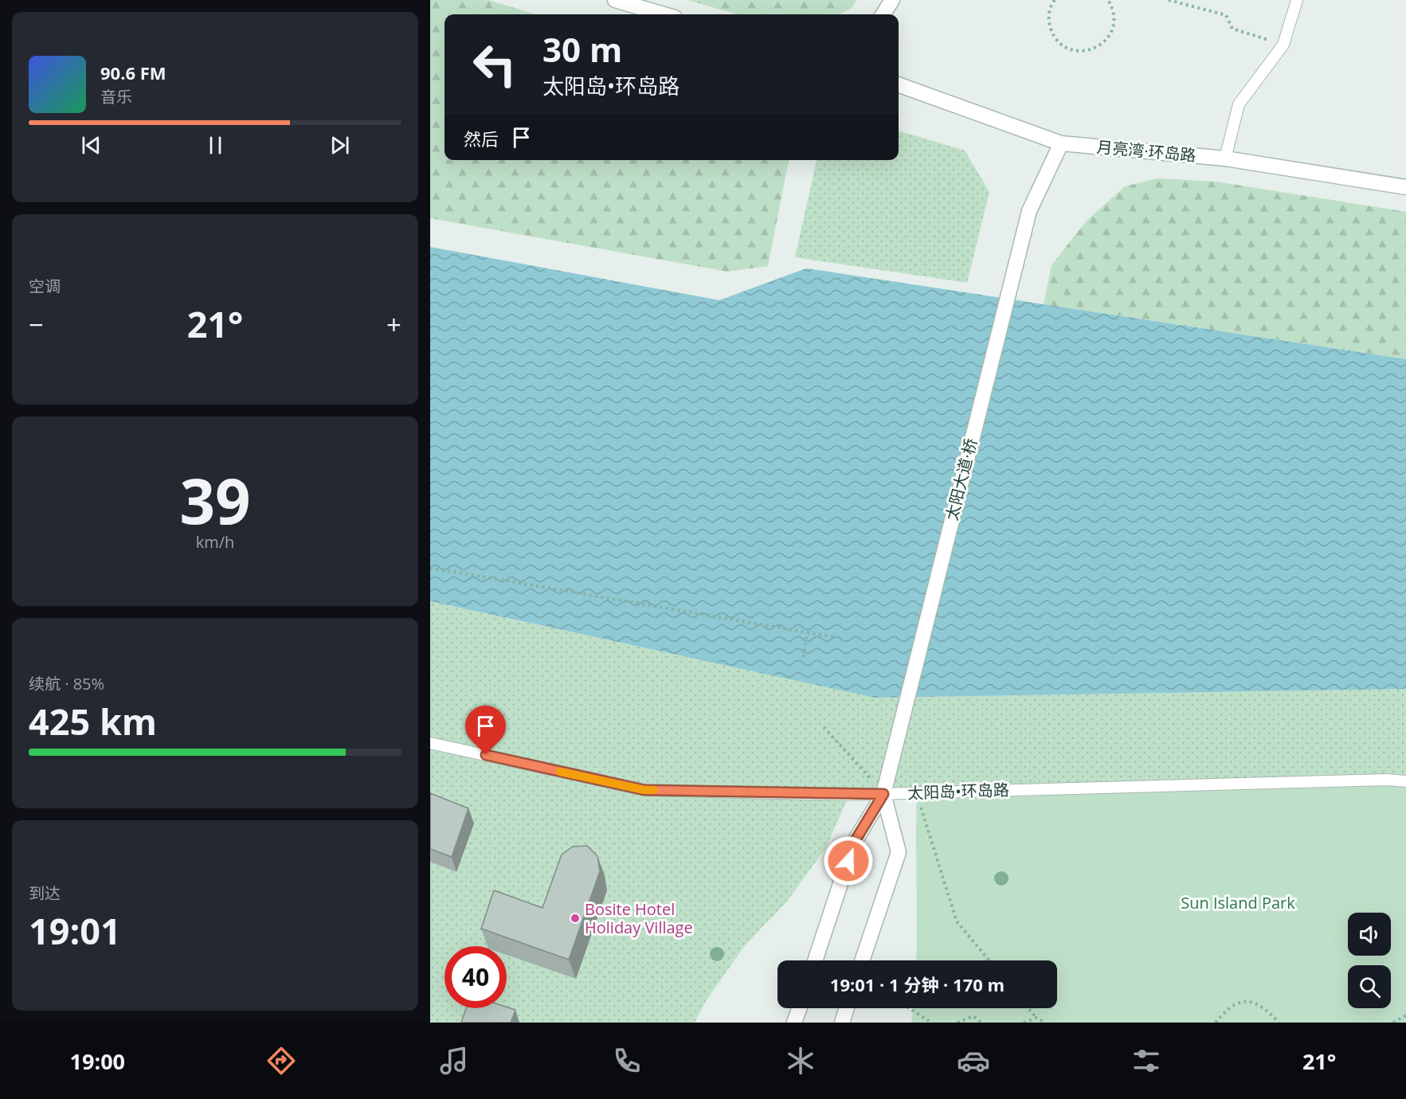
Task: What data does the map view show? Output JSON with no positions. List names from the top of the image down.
{
  "streets": {
    "street": ["月亮湾·环岛路", "太阳大道·桥"],
    "lane": ["太阳岛•环岛路"]
  },
  "crossings": [
    ["月亮湾·环岛路", "太阳大道·桥"],
    ["太阳大道·桥", "太阳岛•环岛路"]
  ],
  "parks": ["Sun Island Park"],
  "places": ["Bosite Hotel Holiday Village"],
  "page": {
    "turn": ["30 m", "太阳岛•环岛路"],
    "song": ["90.6 FM", "音乐"],
    "then": "然后",
    "tile": [
      "空调",
      ["39", "km/h"],
      ["续航 · 85%", "425 km"],
      ["到达", "19:01"]
    ],
    "heat": ["−", "21°", "+"],
    "limit": "40",
    "trip": "19:01 · 1 分钟 · 170 m",
    "tabs": ["19:00", "21°"]
  }
}
